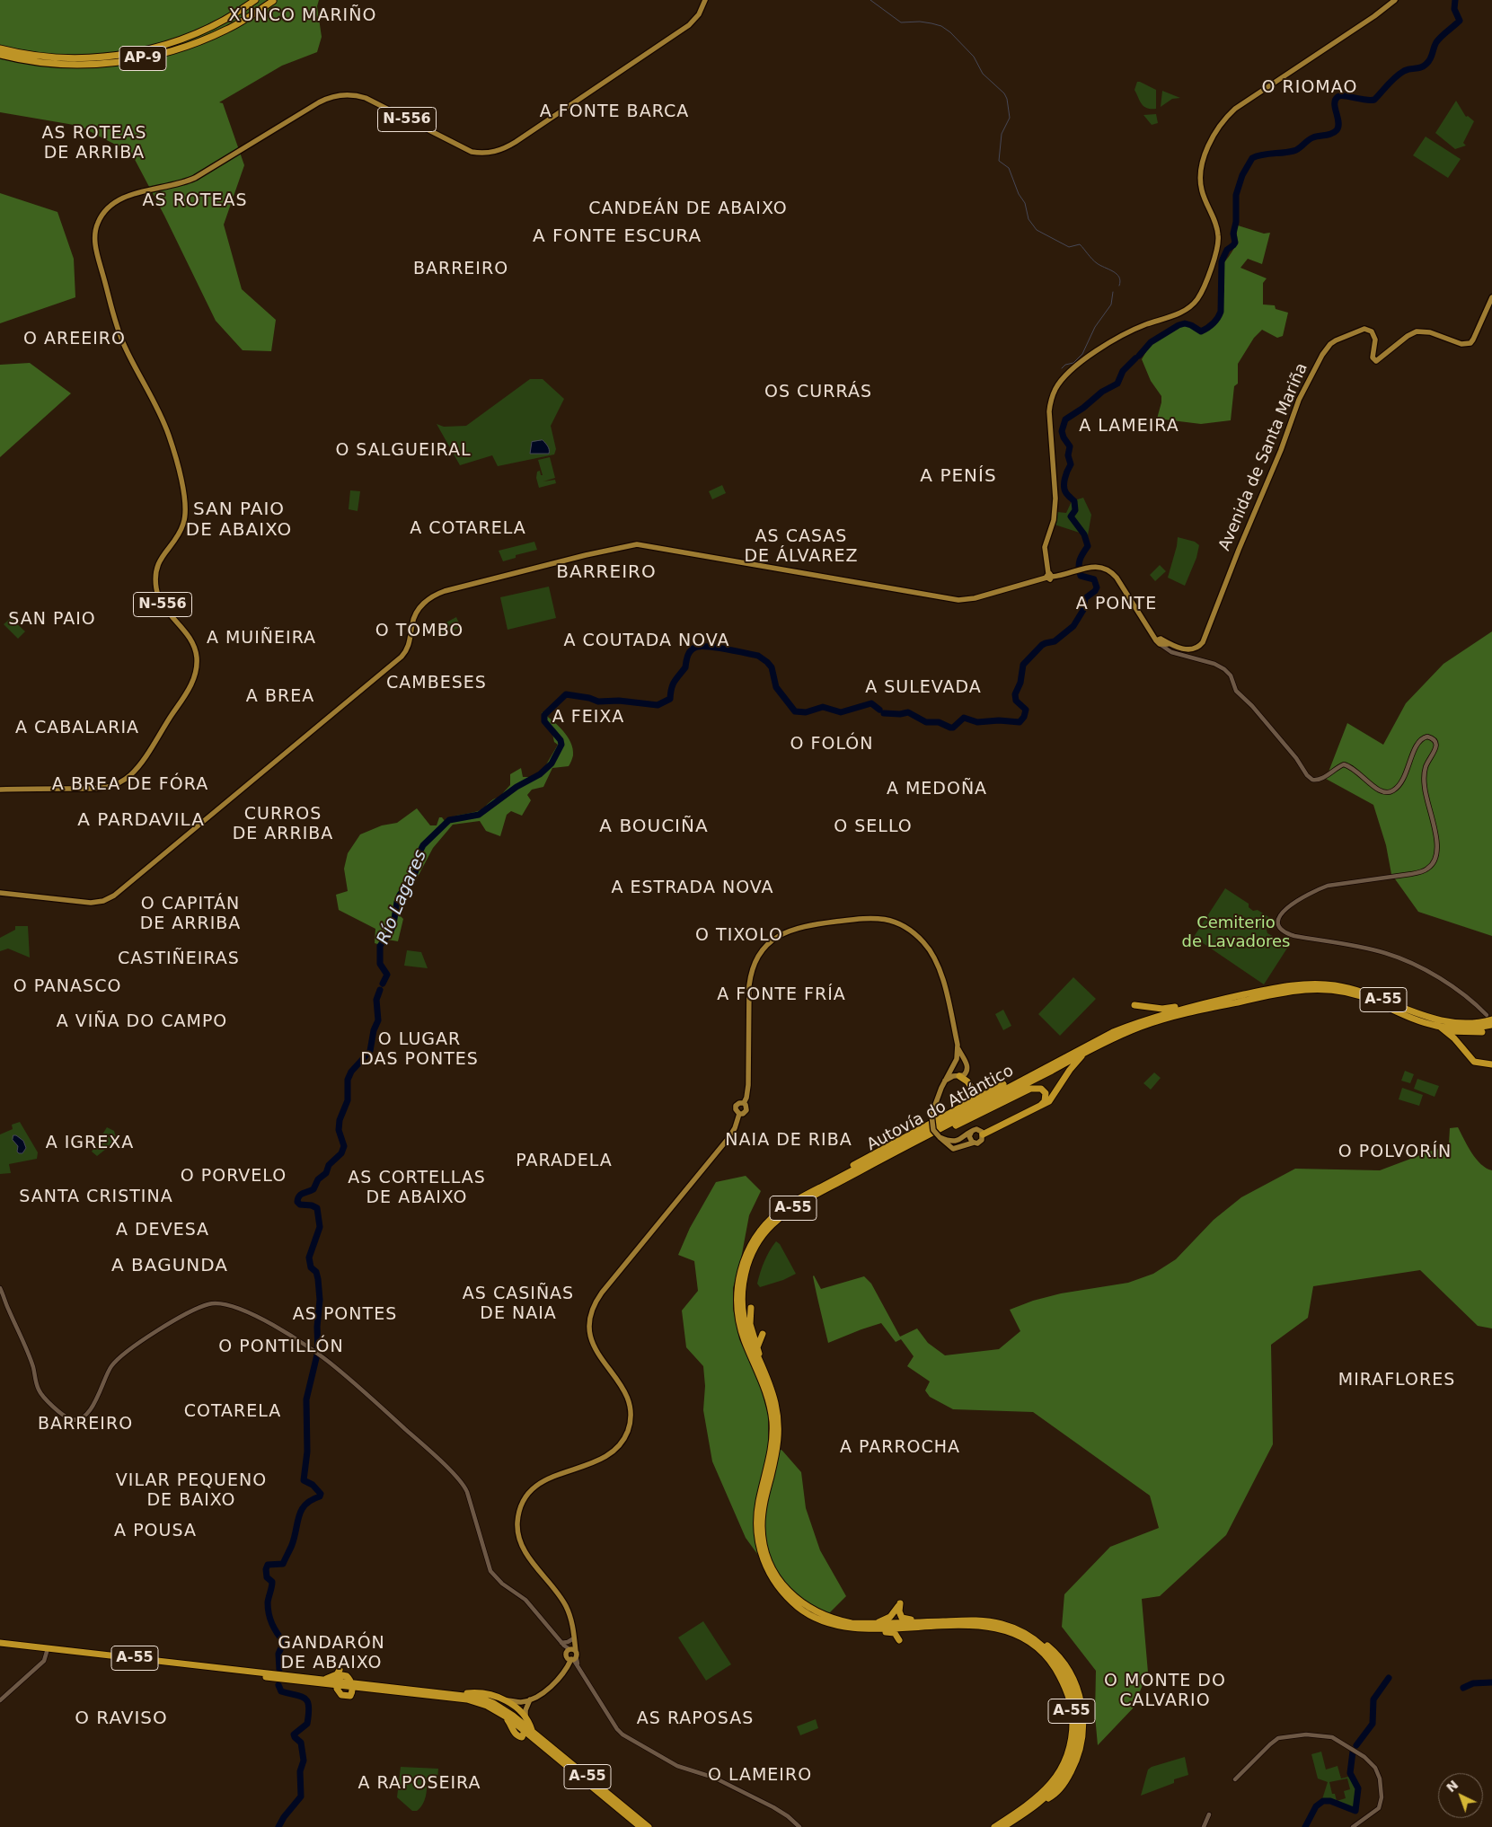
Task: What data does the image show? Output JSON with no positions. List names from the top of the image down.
{
  "streets": {
    "highway": ["AP-9", "A-55", "Autovía do Atlántico"],
    "main road": ["N-556", "Avenida de Santa Mariña"]
  },
  "crossings": [
    ["A-55", "Autovía do Atlántico"]
  ],
  "districts": [
    "XUNCO MARIÑO",
    "O RIOMAO",
    "A FONTE BARCA",
    "AS ROTEAS DE ARRIBA",
    "AS ROTEAS",
    "CANDEÁN DE ABAIXO",
    "A FONTE ESCURA",
    "BARREIRO",
    "O AREEIRO",
    "OS CURRÁS",
    "A LAMEIRA",
    "O SALGUEIRAL",
    "A PENÍS",
    "SAN PAIO DE ABAIXO",
    "A COTARELA",
    "AS CASAS DE ÁLVAREZ",
    "BARREIRO",
    "A PONTE",
    "SAN PAIO",
    "O TOMBO",
    "A MUIÑEIRA",
    "A COUTADA NOVA",
    "CAMBESES",
    "A SULEVADA",
    "A BREA",
    "A FEIXA",
    "A CABALARIA",
    "O FOLÓN",
    "A BREA DE FÓRA",
    "A MEDOÑA",
    "CURROS DE ARRIBA",
    "A PARDAVILA",
    "A BOUCIÑA",
    "O SELLO",
    "A ESTRADA NOVA",
    "O CAPITÁN DE ARRIBA",
    "O TIXOLO",
    "CASTIÑEIRAS",
    "O PANASCO",
    "A FONTE FRÍA",
    "A VIÑA DO CAMPO",
    "O LUGAR DAS PONTES",
    "NAIA DE RIBA",
    "A IGREXA",
    "O POLVORÍN",
    "PARADELA",
    "O PORVELO",
    "AS CORTELLAS DE ABAIXO",
    "SANTA CRISTINA",
    "A DEVESA",
    "A BAGUNDA",
    "AS CASIÑAS DE NAIA",
    "AS PONTES",
    "O PONTILLÓN",
    "MIRAFLORES",
    "COTARELA",
    "BARREIRO",
    "A PARROCHA",
    "VILAR PEQUENO DE BAIXO",
    "A POUSA",
    "GANDARÓN DE ABAIXO",
    "O MONTE DO CALVARIO",
    "O RAVISO",
    "AS RAPOSAS",
    "O LAMEIRO",
    "A RAPOSEIRA"
  ],
  "water": ["Río Lagares"],
  "parks": ["Cemiterio de Lavadores"],
  "north": "top left"
}
